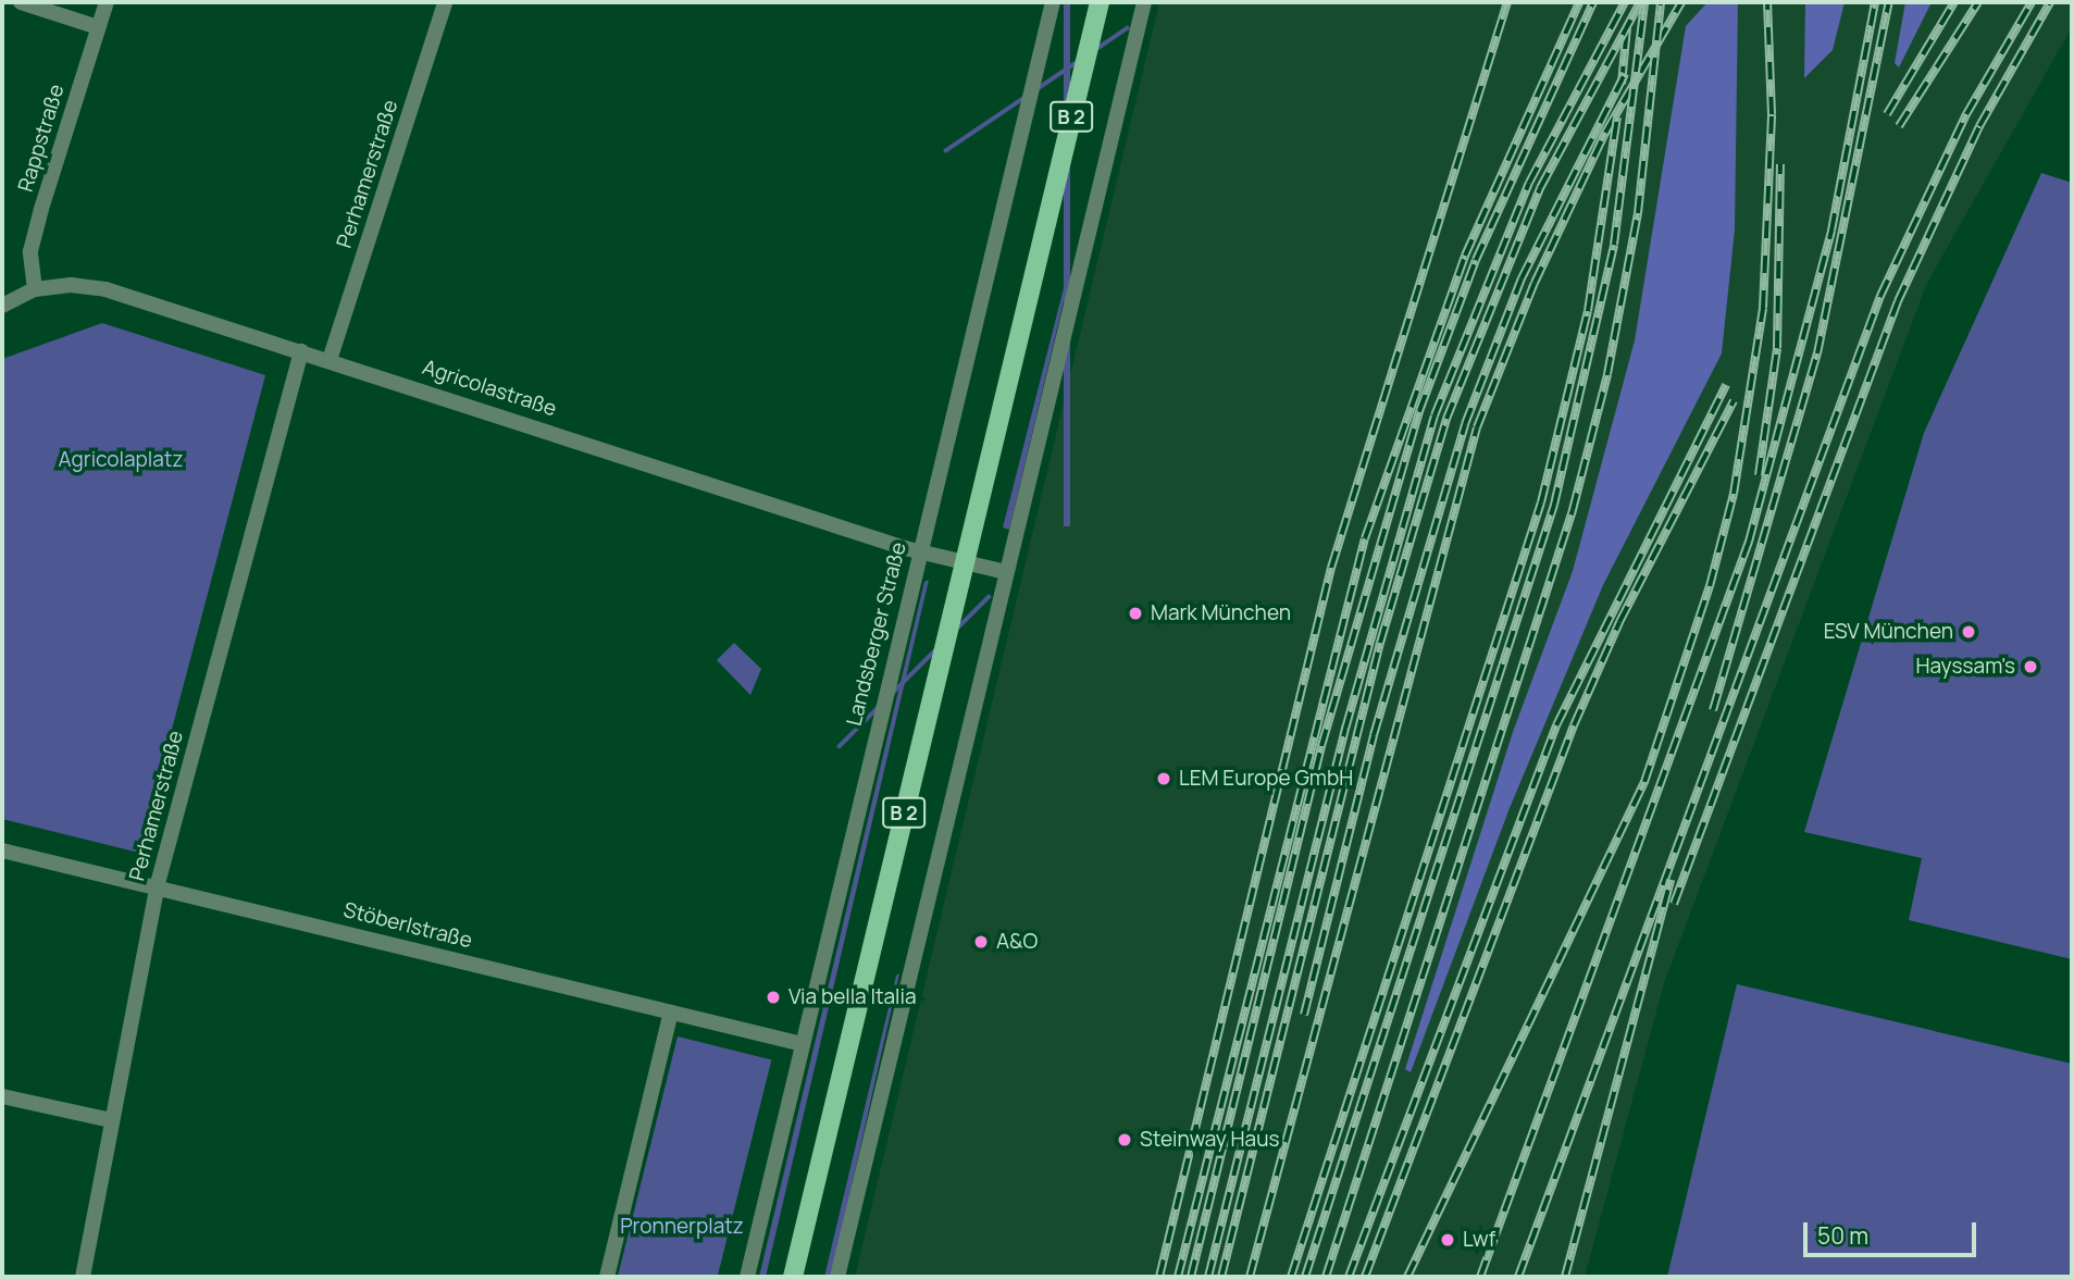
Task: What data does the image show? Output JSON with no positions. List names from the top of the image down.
{
  "streets": {
    "main road": ["B 2"],
    "street": [
      "Rappstraße",
      "Perhamerstraße",
      "Agricolastraße",
      "Landsberger Straße",
      "Stöberlstraße"
    ]
  },
  "crossings": [
    ["B 2", "Agricolastraße"],
    ["Rappstraße", "Agricolastraße"],
    ["Perhamerstraße", "Agricolastraße"],
    ["Perhamerstraße", "Stöberlstraße"],
    ["Agricolastraße", "Landsberger Straße"],
    ["Landsberger Straße", "Stöberlstraße"]
  ],
  "parks": ["Agricolaplatz", "Pronnerplatz"],
  "places": [
    "Mark München",
    "ESV München",
    "Hayssam's",
    "LEM Europe GmbH",
    "A&O",
    "Via bella Italia",
    "Steinway Haus",
    "Lwf"
  ],
  "scale_bar": "50 m"
}
